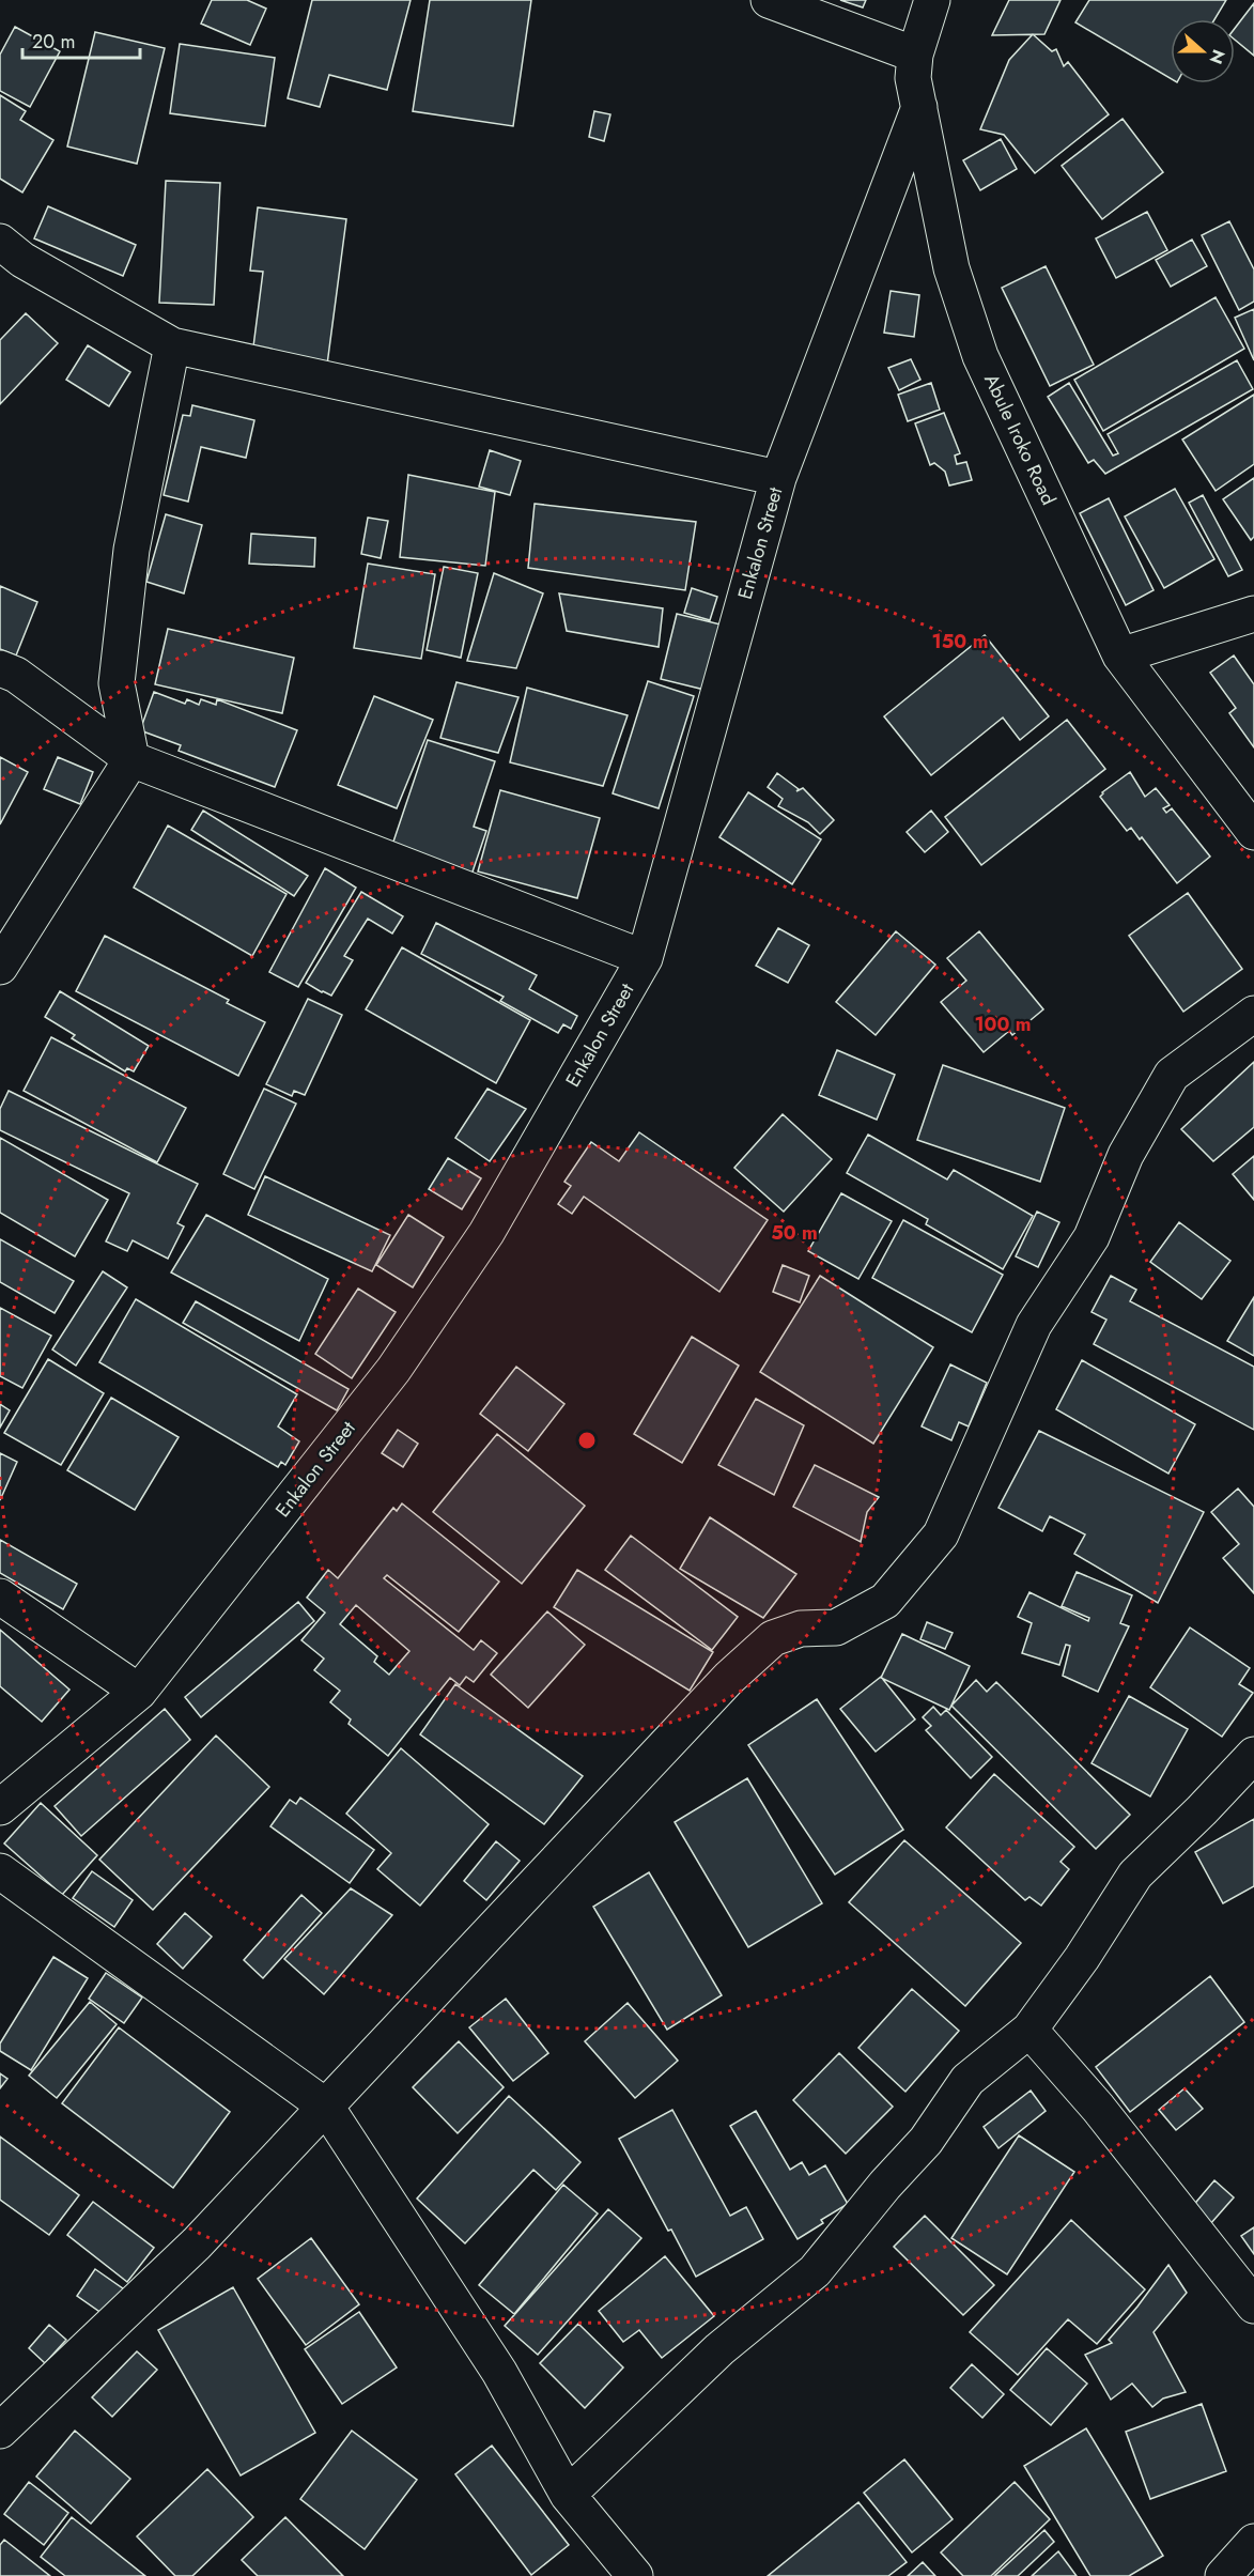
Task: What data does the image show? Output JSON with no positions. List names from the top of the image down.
{
  "streets": {
    "street": ["Abule Iroko Road", "Enkalon Street"]
  },
  "crossings": [
    ["Abule Iroko Road", "Enkalon Street"]
  ],
  "scale_bar": "20 m",
  "north": "right",
  "rings": ["150 m", "100 m", "50 m"]
}
